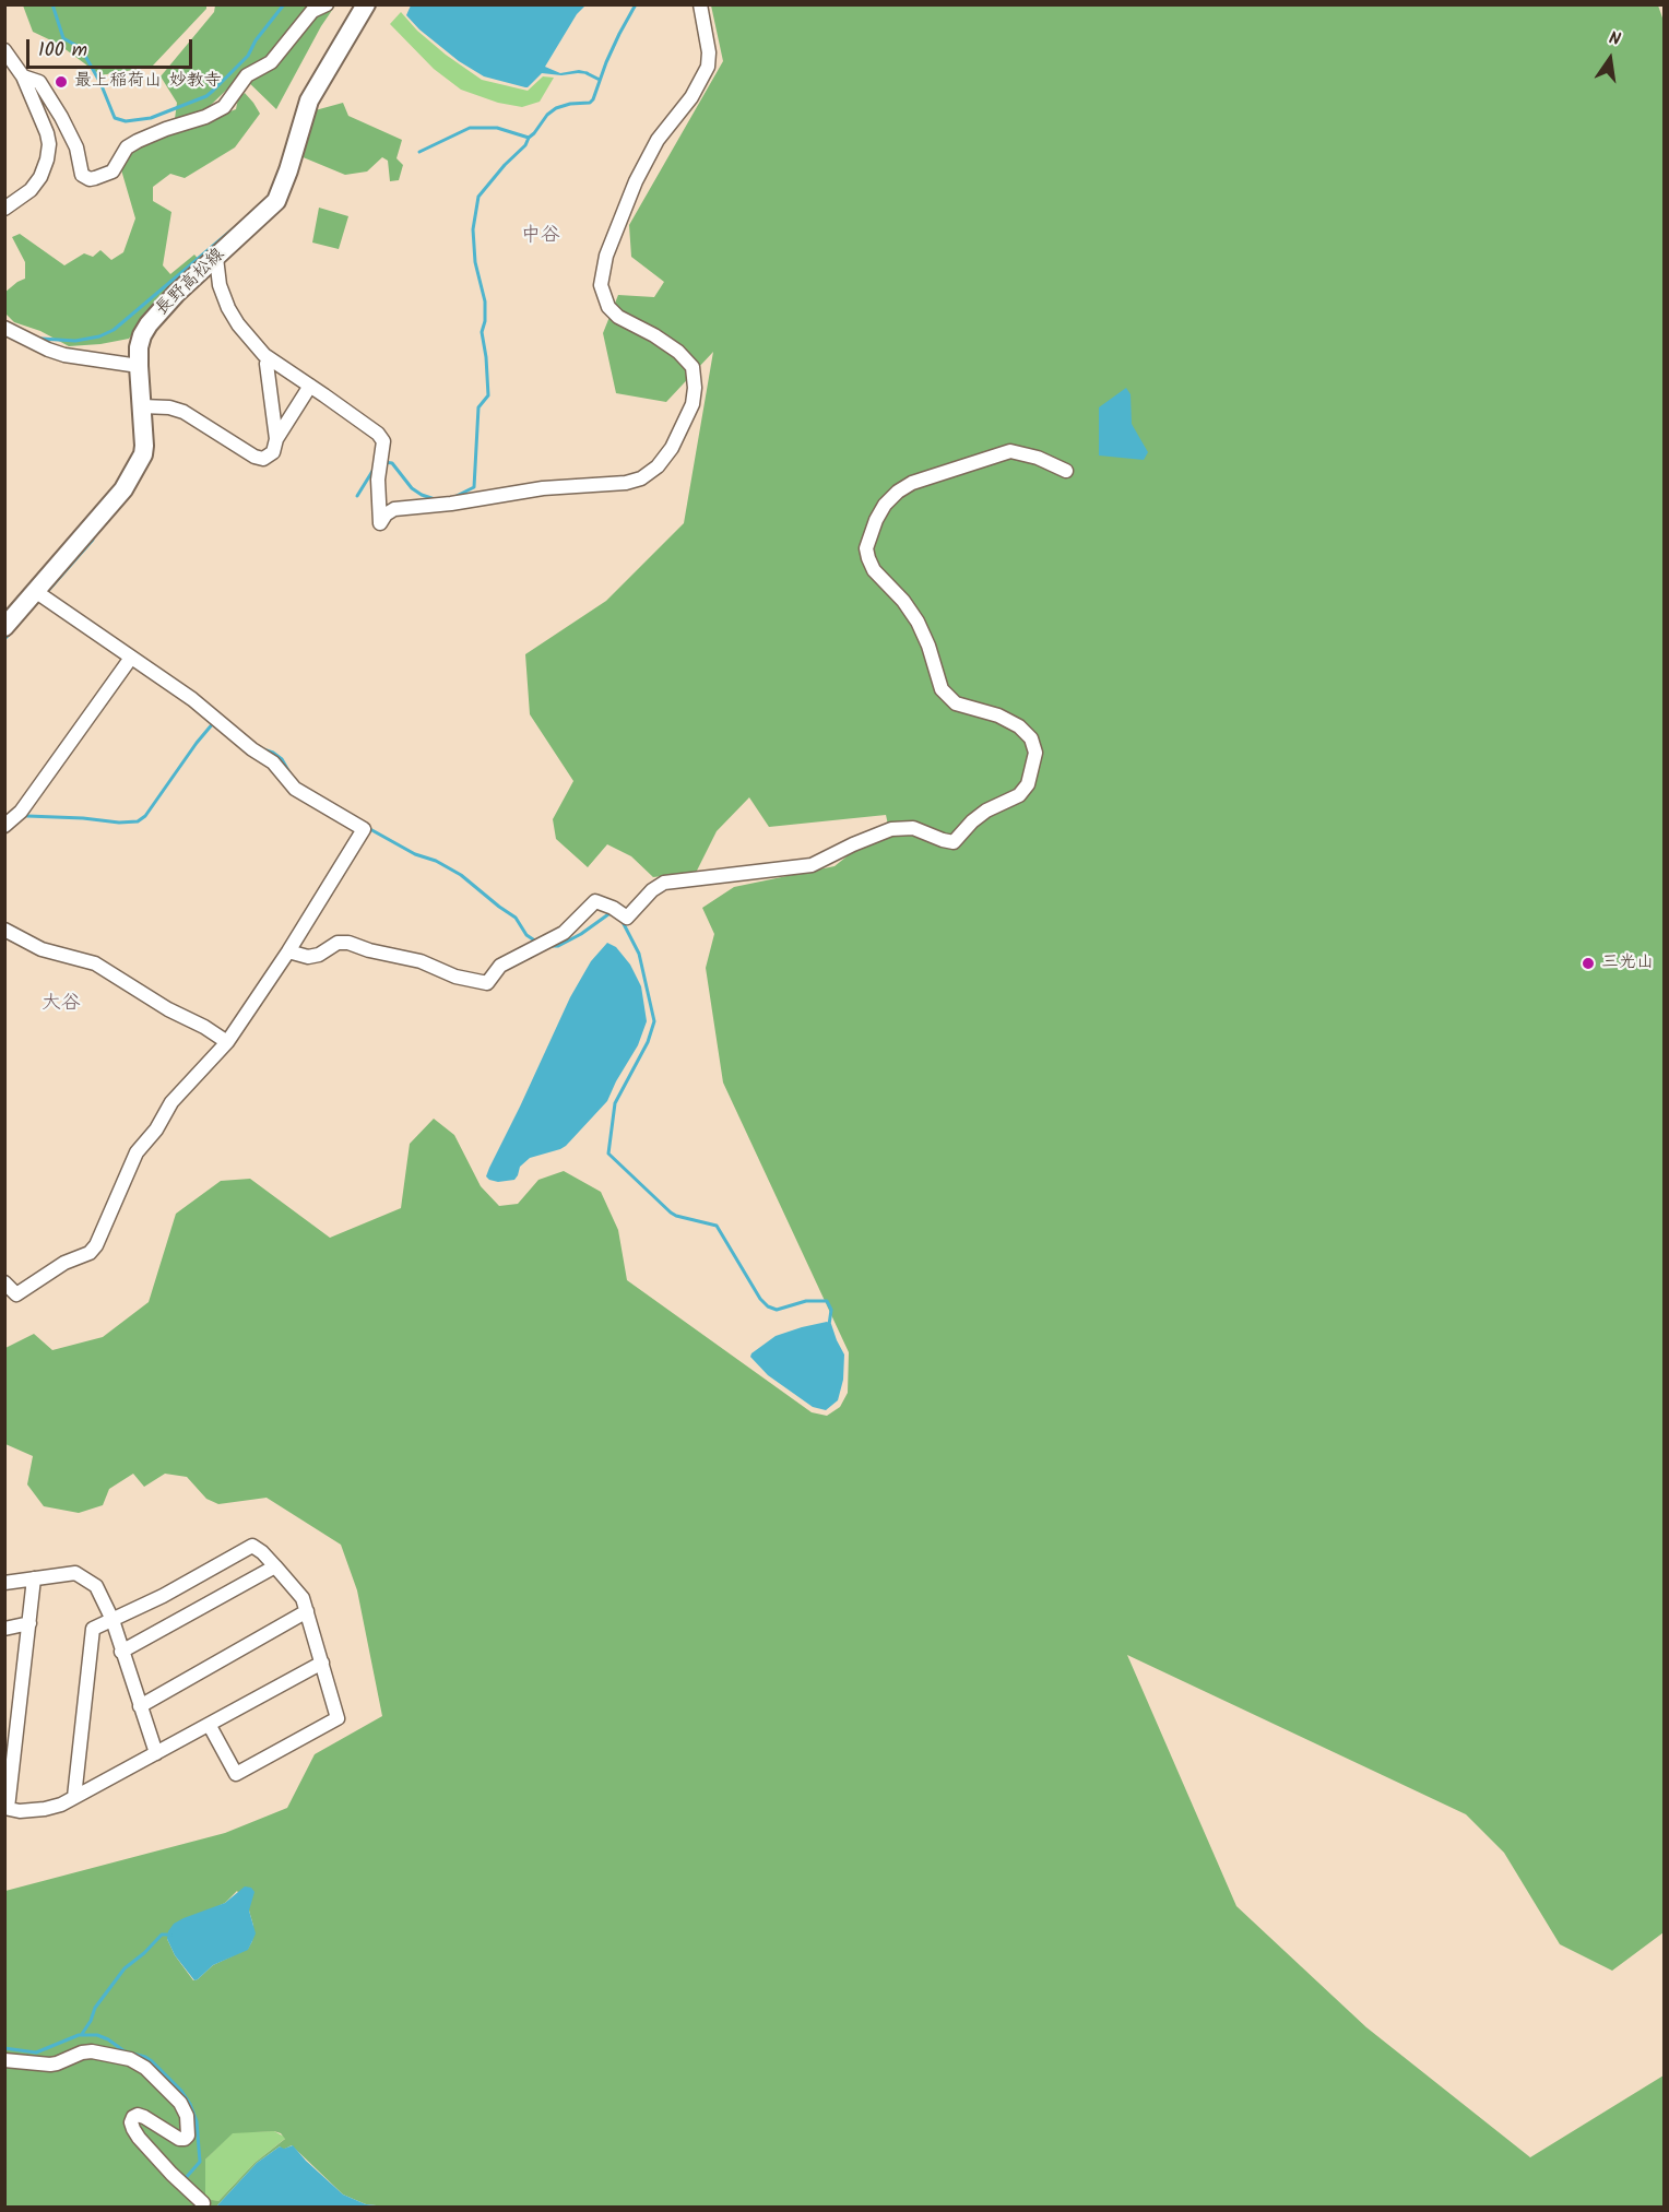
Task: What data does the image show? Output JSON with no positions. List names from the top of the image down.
{
  "streets": {
    "main road": ["長野高松線"]
  },
  "districts": ["中谷", "大谷"],
  "places": ["最上稲荷山 妙教寺", "三光山"],
  "scale_bar": "100 m",
  "north": "top"
}
